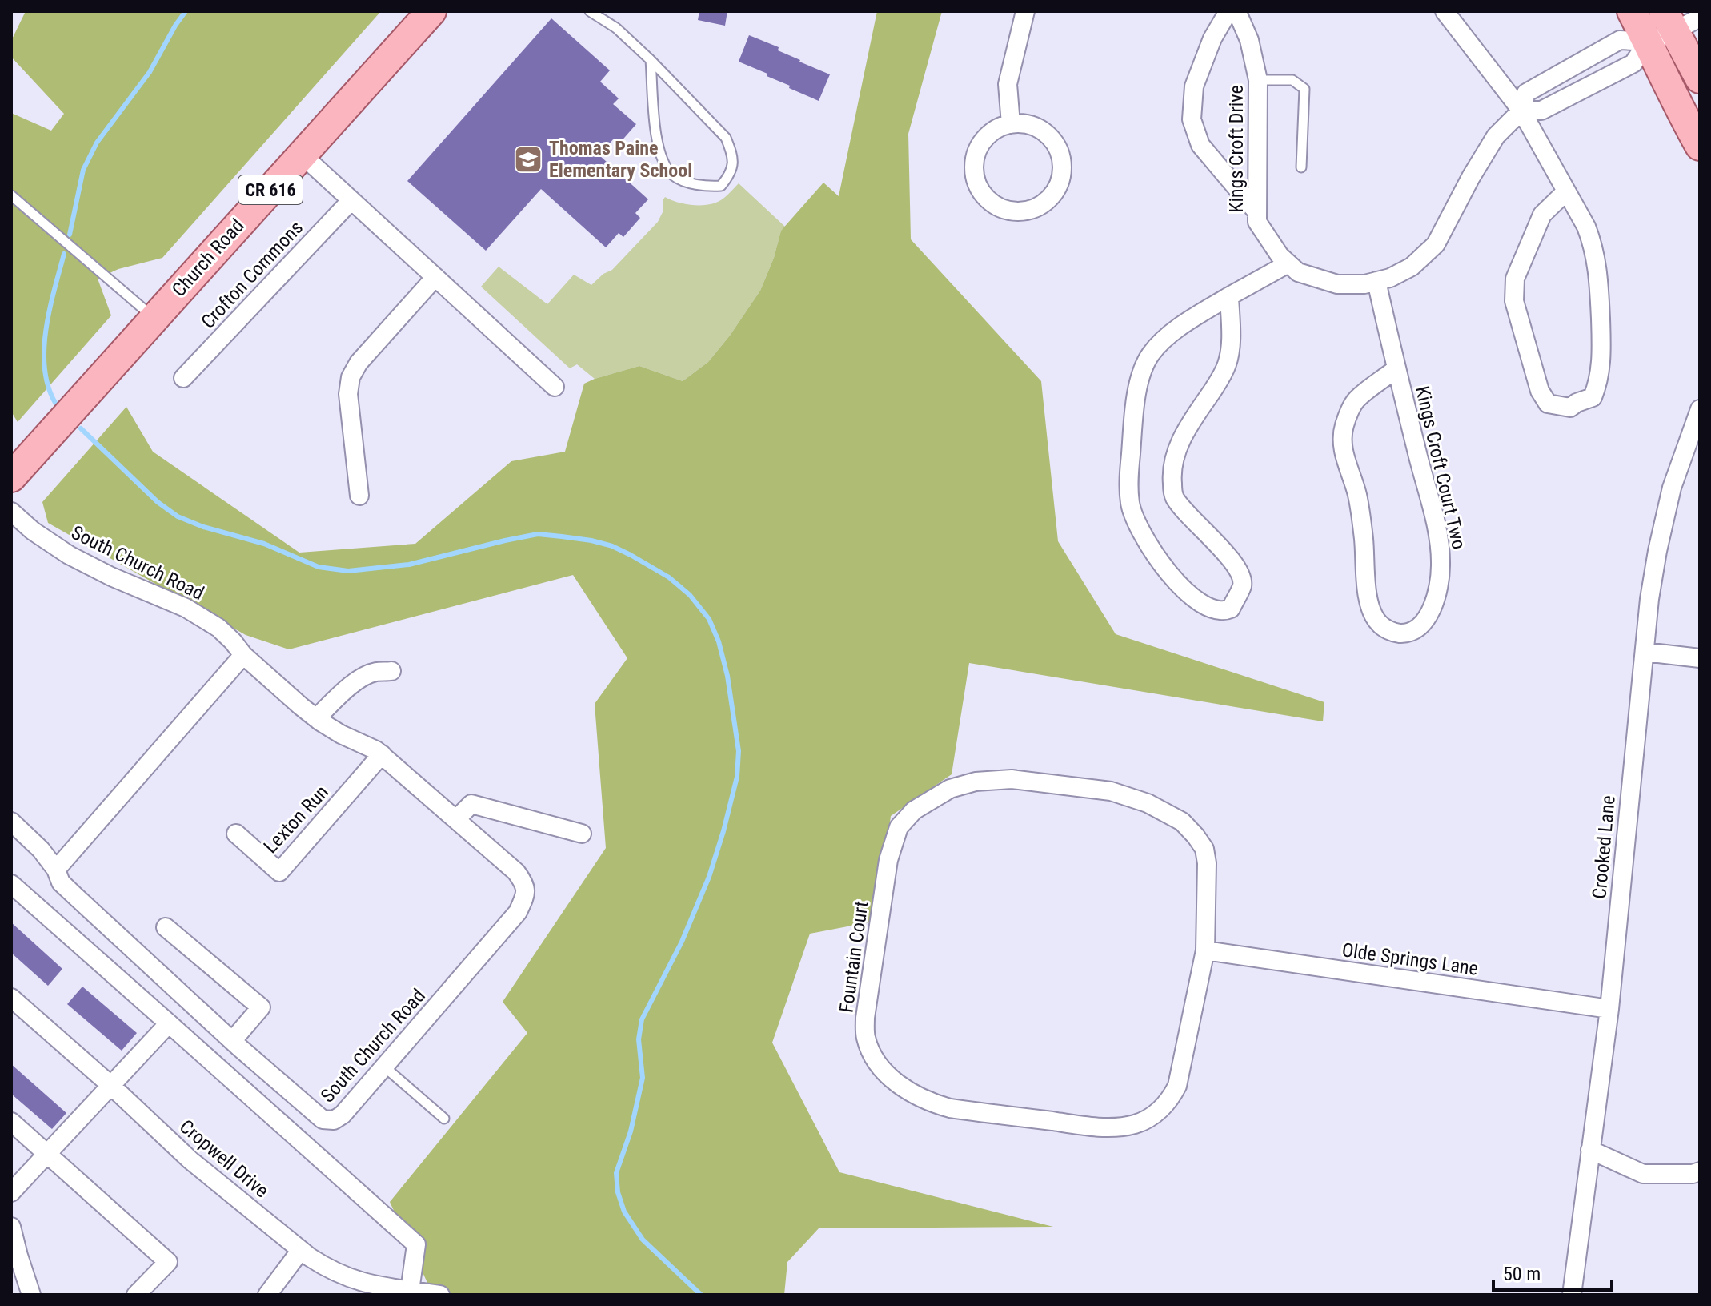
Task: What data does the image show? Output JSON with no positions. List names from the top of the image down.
{
  "streets": {
    "main road": ["CR 616", "Church Road"],
    "street": [
      "Kings Croft Drive",
      "Crofton Commons",
      "Kings Croft Court Two",
      "South Church Road",
      "Lexton Run",
      "Crooked Lane",
      "Fountain Court",
      "Olde Springs Lane",
      "Cropwell Drive"
    ]
  },
  "crossings": [
    ["Kings Croft Drive", "Kings Croft Court Two"],
    ["South Church Road", "Lexton Run"],
    ["Crooked Lane", "Olde Springs Lane"],
    ["Fountain Court", "Olde Springs Lane"]
  ],
  "places": {
    "school or university": ["Thomas Paine Elementary School"]
  },
  "scale_bar": "50 m"
}
